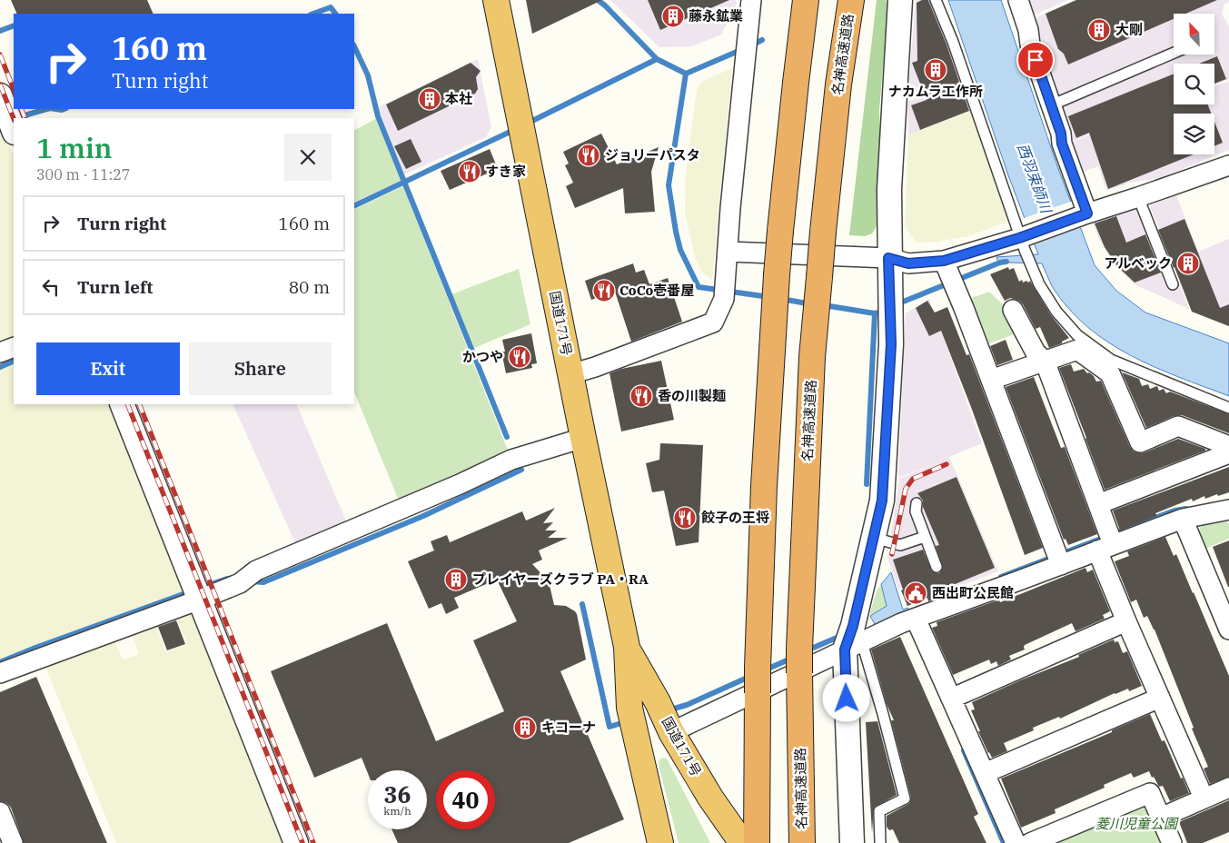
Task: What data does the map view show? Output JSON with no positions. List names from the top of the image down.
{
  "streets": {
    "highway": ["名神高速道路", "国道171号"]
  },
  "water": ["西羽束師川"],
  "parks": ["菱川児童公園"],
  "places": {
    "building": [
      "藤永鉱業",
      "大剛",
      "ナカムラ工作所",
      "本社",
      "アルベック",
      "プレイヤーズクラブ PA・RA",
      "キコーナ"
    ],
    "restaurant": [
      "ジョリーパスタ",
      "すき家",
      "CoCo壱番屋",
      "かつや",
      "香の川製麺",
      "餃子の王将"
    ],
    "public building": ["西出町公民館"]
  },
  "north": "top left",
  "page": {
    "turn": ["160 m", "Turn right"],
    "heading": ["1 min", "300 m · 11:27"],
    "list": [
      {
        "name": "Turn right",
        "value": "160 m"
      },
      {
        "name": "Turn left",
        "value": "80 m"
      }
    ],
    "buttons": ["Exit", "Share"],
    "speed": "36 km/h",
    "limit": "40"
  }
}
